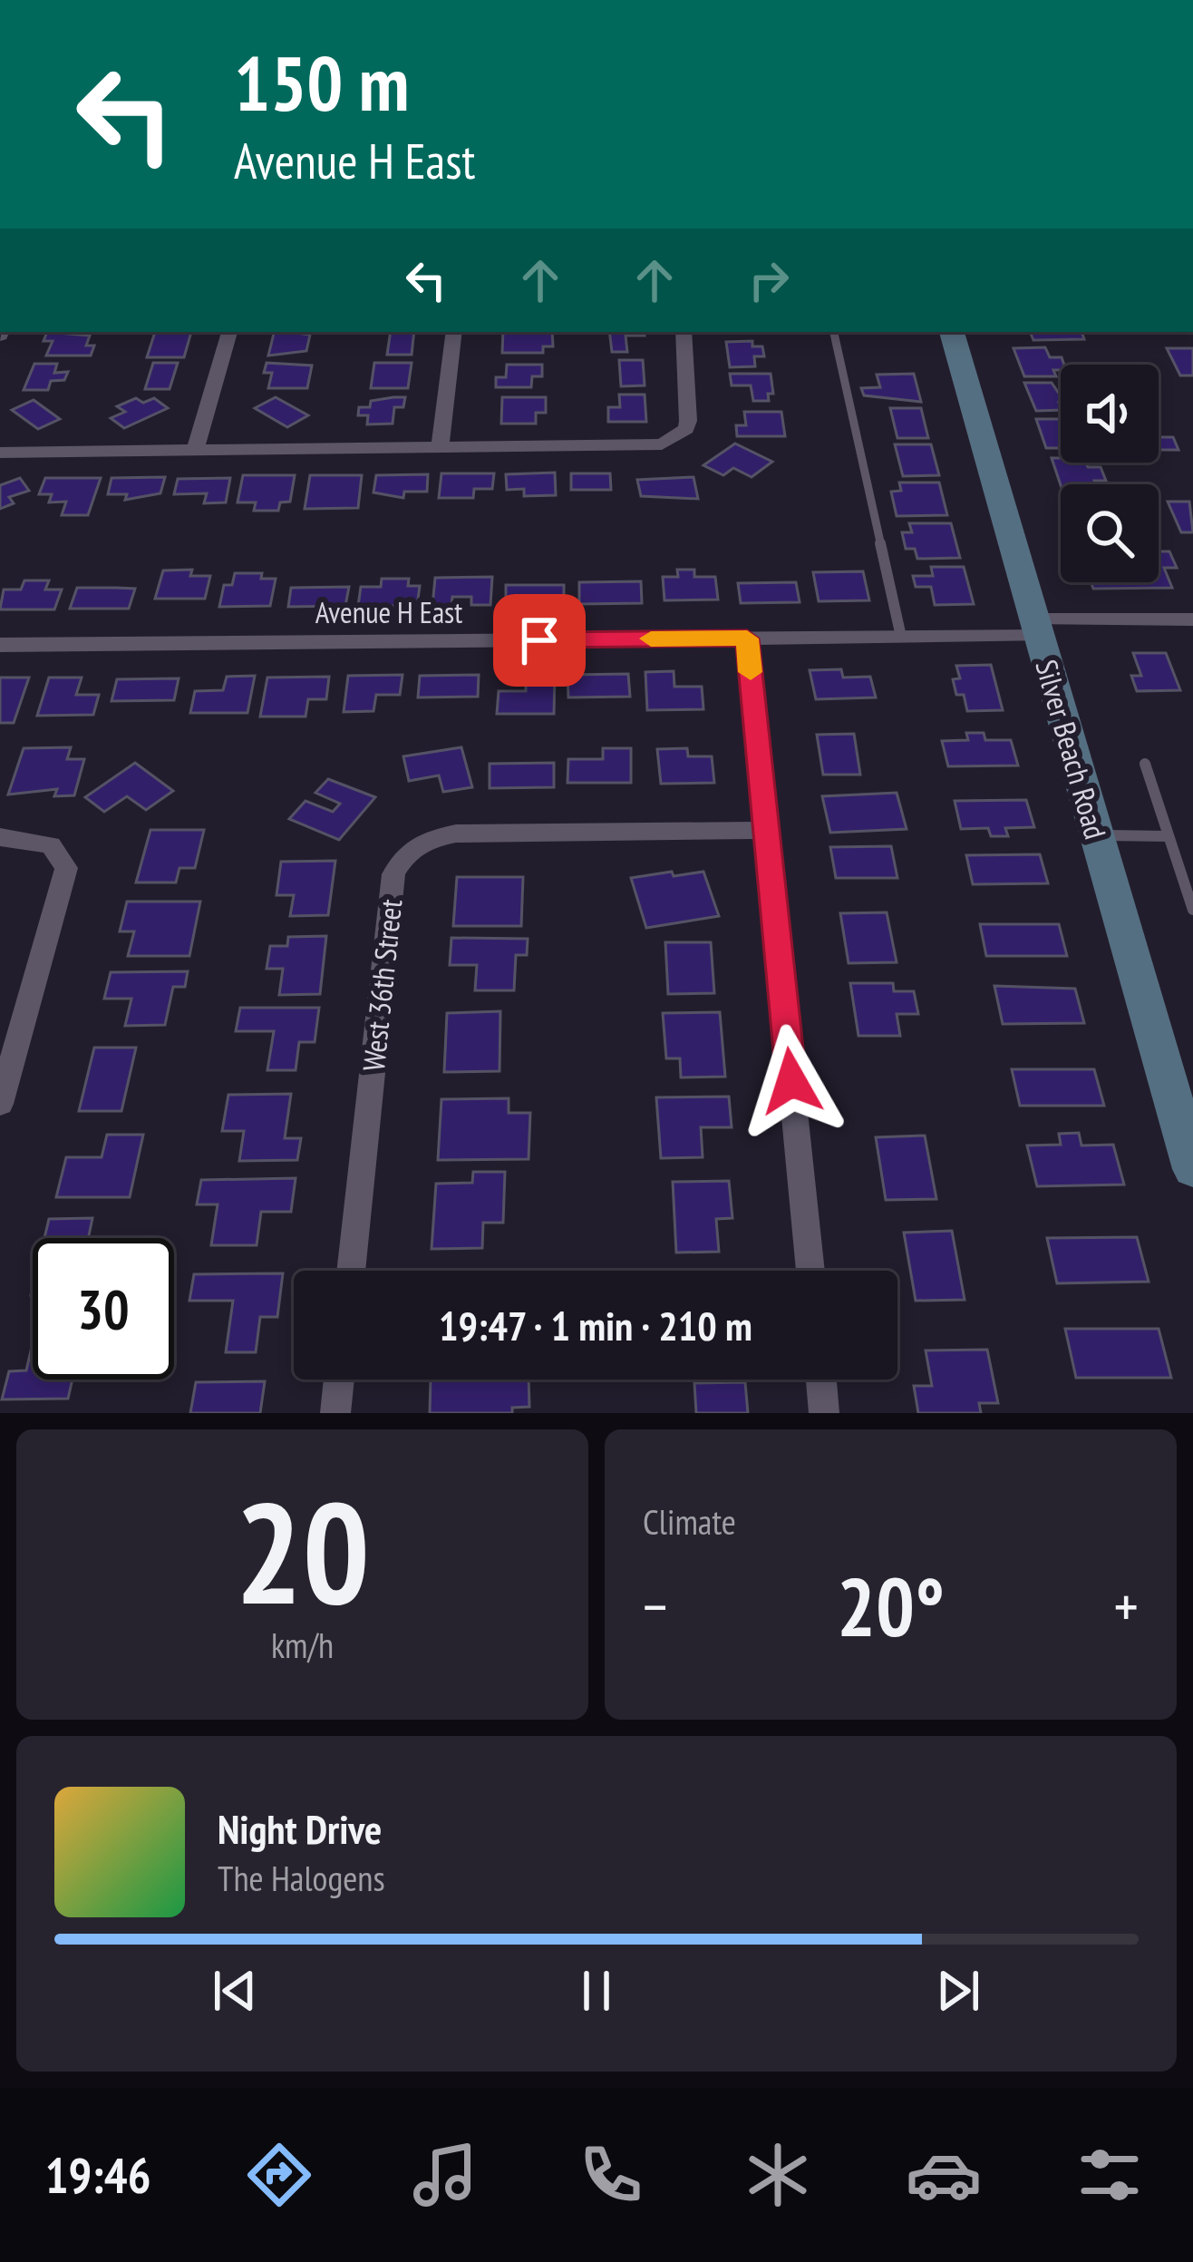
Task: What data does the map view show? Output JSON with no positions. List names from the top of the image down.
{
  "streets": {
    "street": ["Avenue H East", "Silver Beach Road", "West 36th Street"]
  },
  "crossings": [
    ["Avenue H East", "Silver Beach Road"]
  ],
  "page": {
    "turn": ["150 m", "Avenue H East"],
    "limit": "30",
    "trip": "19:47 · 1 min · 210 m",
    "tile": [
      ["20", "km/h"],
      "Climate"
    ],
    "heat": ["−", "20°", "+"],
    "song": ["Night Drive", "The Halogens"],
    "tabs": "19:46"
  }
}
